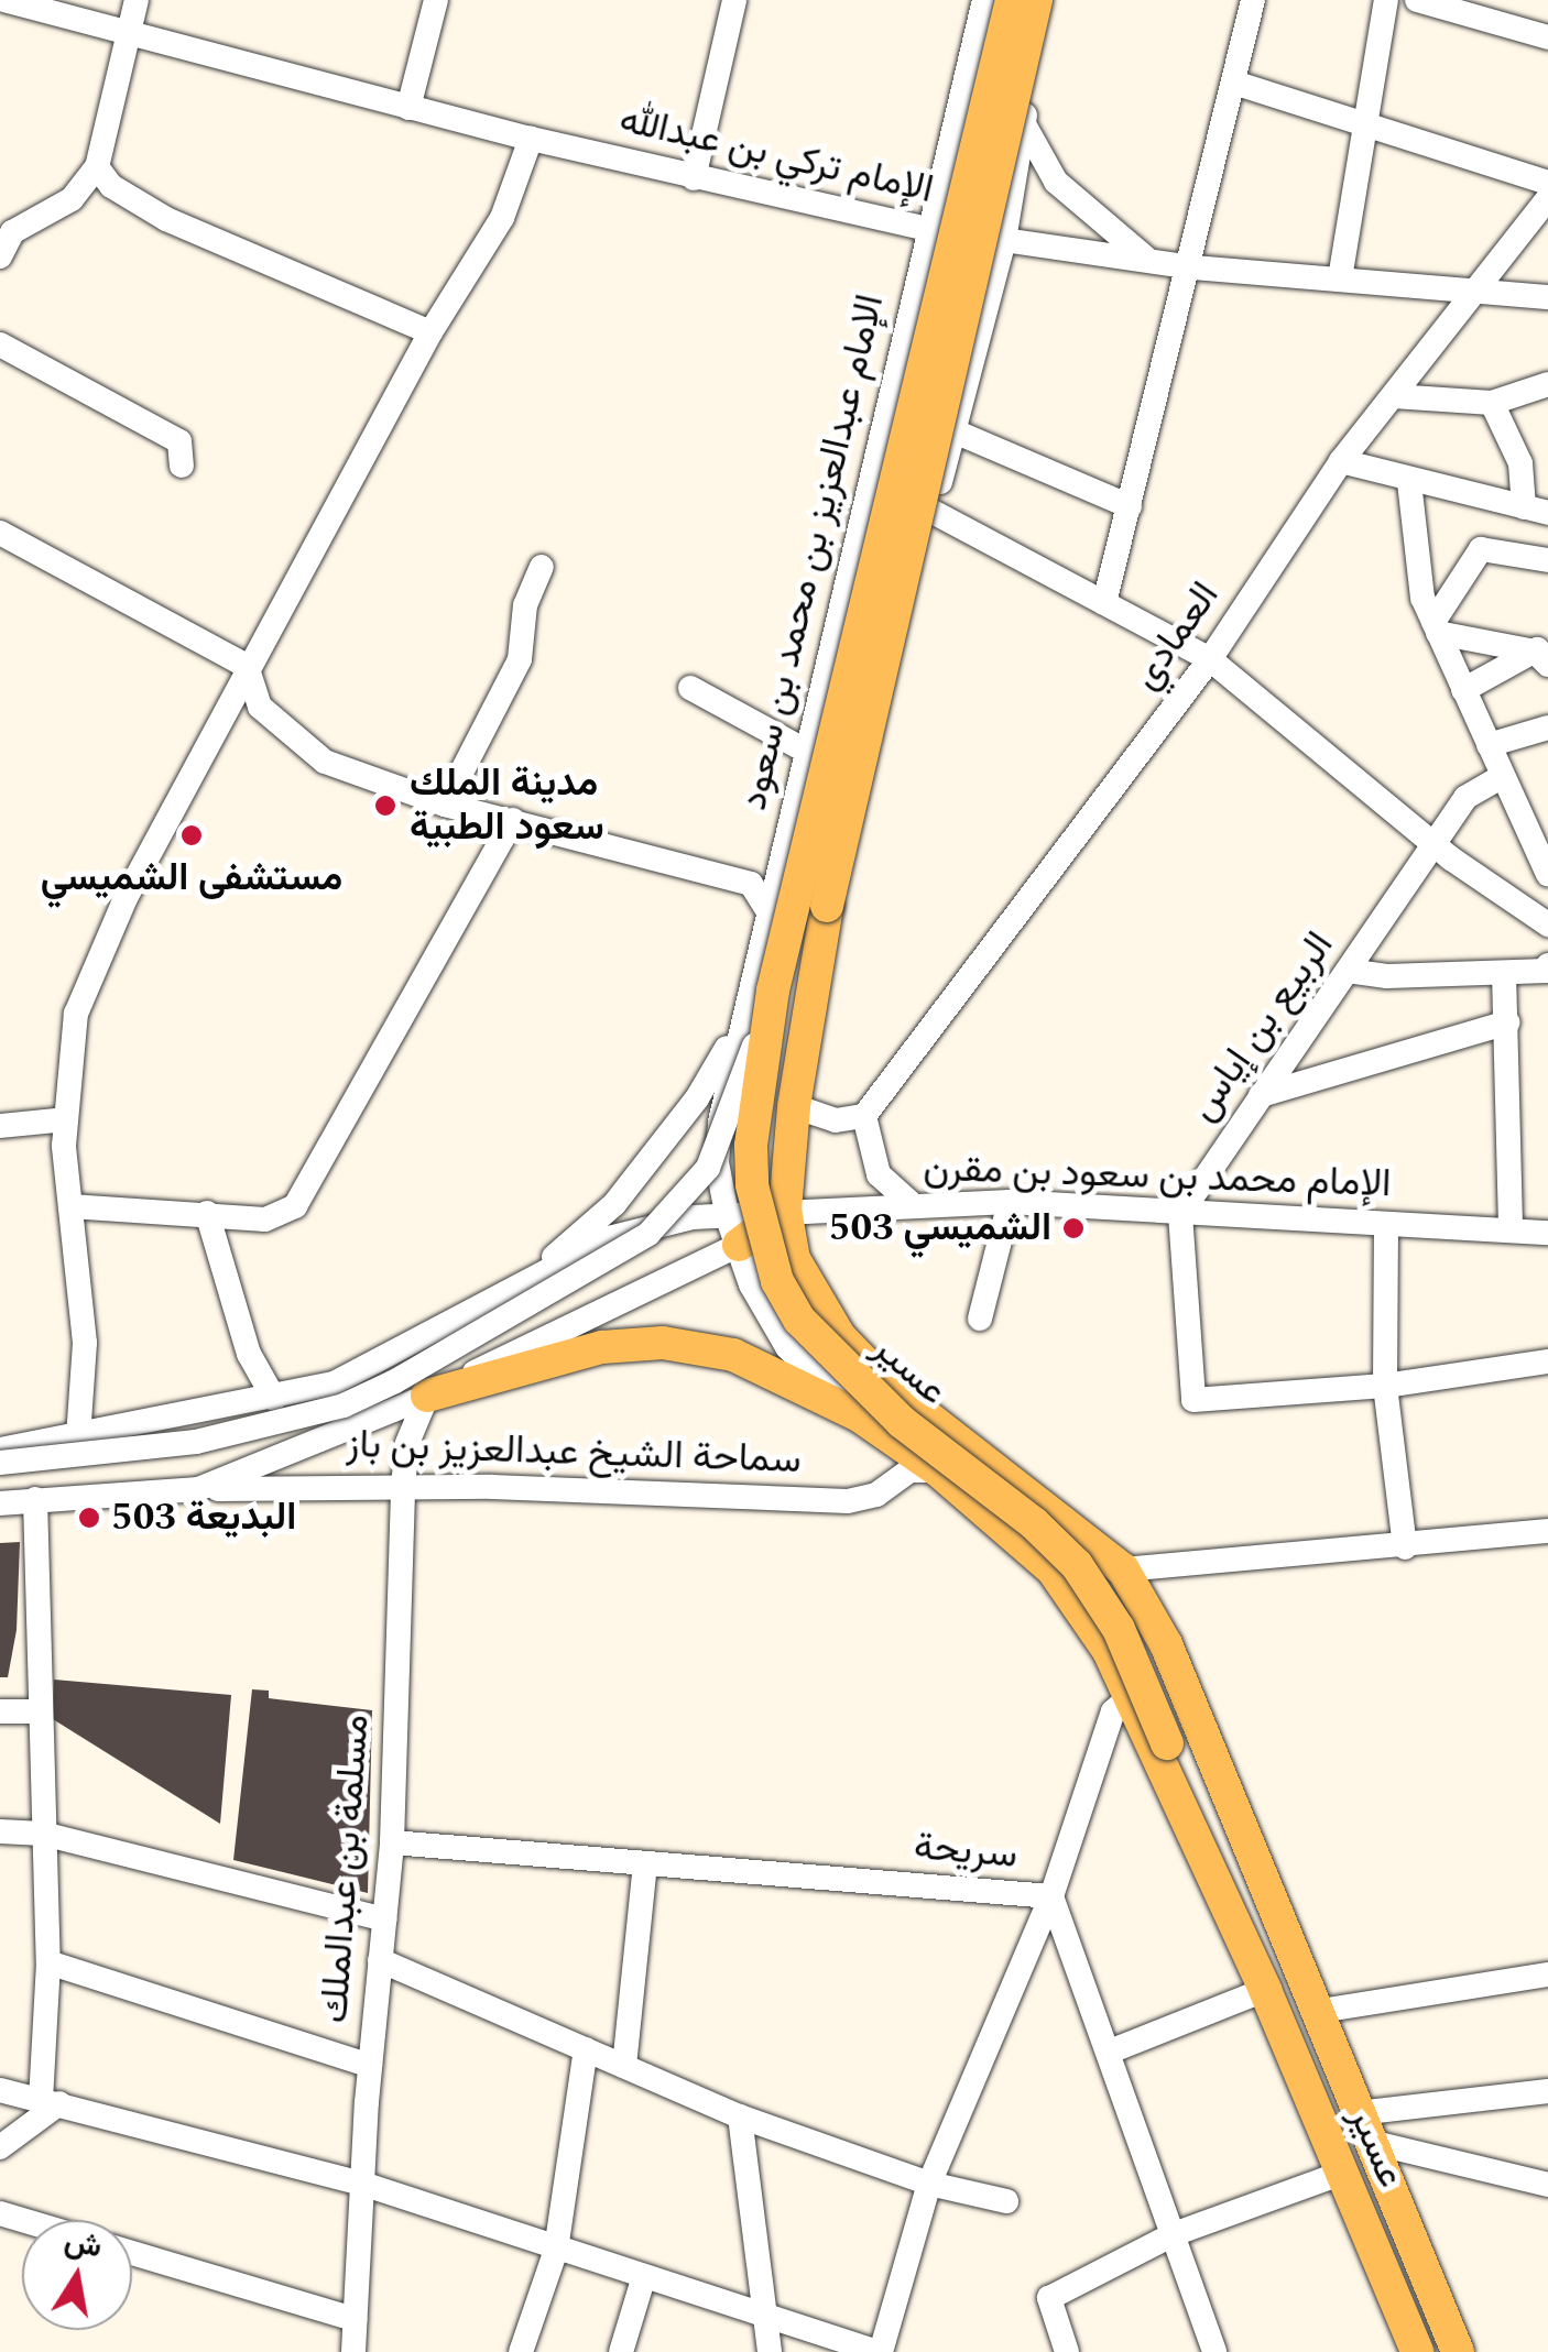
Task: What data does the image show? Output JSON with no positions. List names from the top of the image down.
{
  "streets": {
    "main road": ["الإمام عبدالعزيز بن محمد بن سعود", "عسير", "سماحة الشيخ عبدالعزيز بن باز"],
    "street": [
      "الإمام تركي بن عبدالله",
      "العمادي",
      "الربيع بن إياس",
      "الإمام محمد بن سعود بن مقرن",
      "سريحة",
      "مسلمة بن عبدالملك"
    ]
  },
  "crossings": [
    ["الإمام تركي بن عبدالله", "الإمام عبدالعزيز بن محمد بن سعود"],
    ["الإمام تركي بن عبدالله", "العمادي"],
    ["الإمام عبدالعزيز بن محمد بن سعود", "عسير"],
    ["الربيع بن إياس", "الإمام محمد بن سعود بن مقرن"],
    ["الإمام محمد بن سعود بن مقرن", "سماحة الشيخ عبدالعزيز بن باز"],
    ["عسير", "سماحة الشيخ عبدالعزيز بن باز"],
    ["سماحة الشيخ عبدالعزيز بن باز", "مسلمة بن عبدالملك"],
    ["سريحة", "مسلمة بن عبدالملك"]
  ],
  "places": [
    "مدينة الملك سعود الطبية",
    "مستشفى الشميسي",
    "الشميسي 503",
    "البديعة 503"
  ],
  "north": "top"
}
